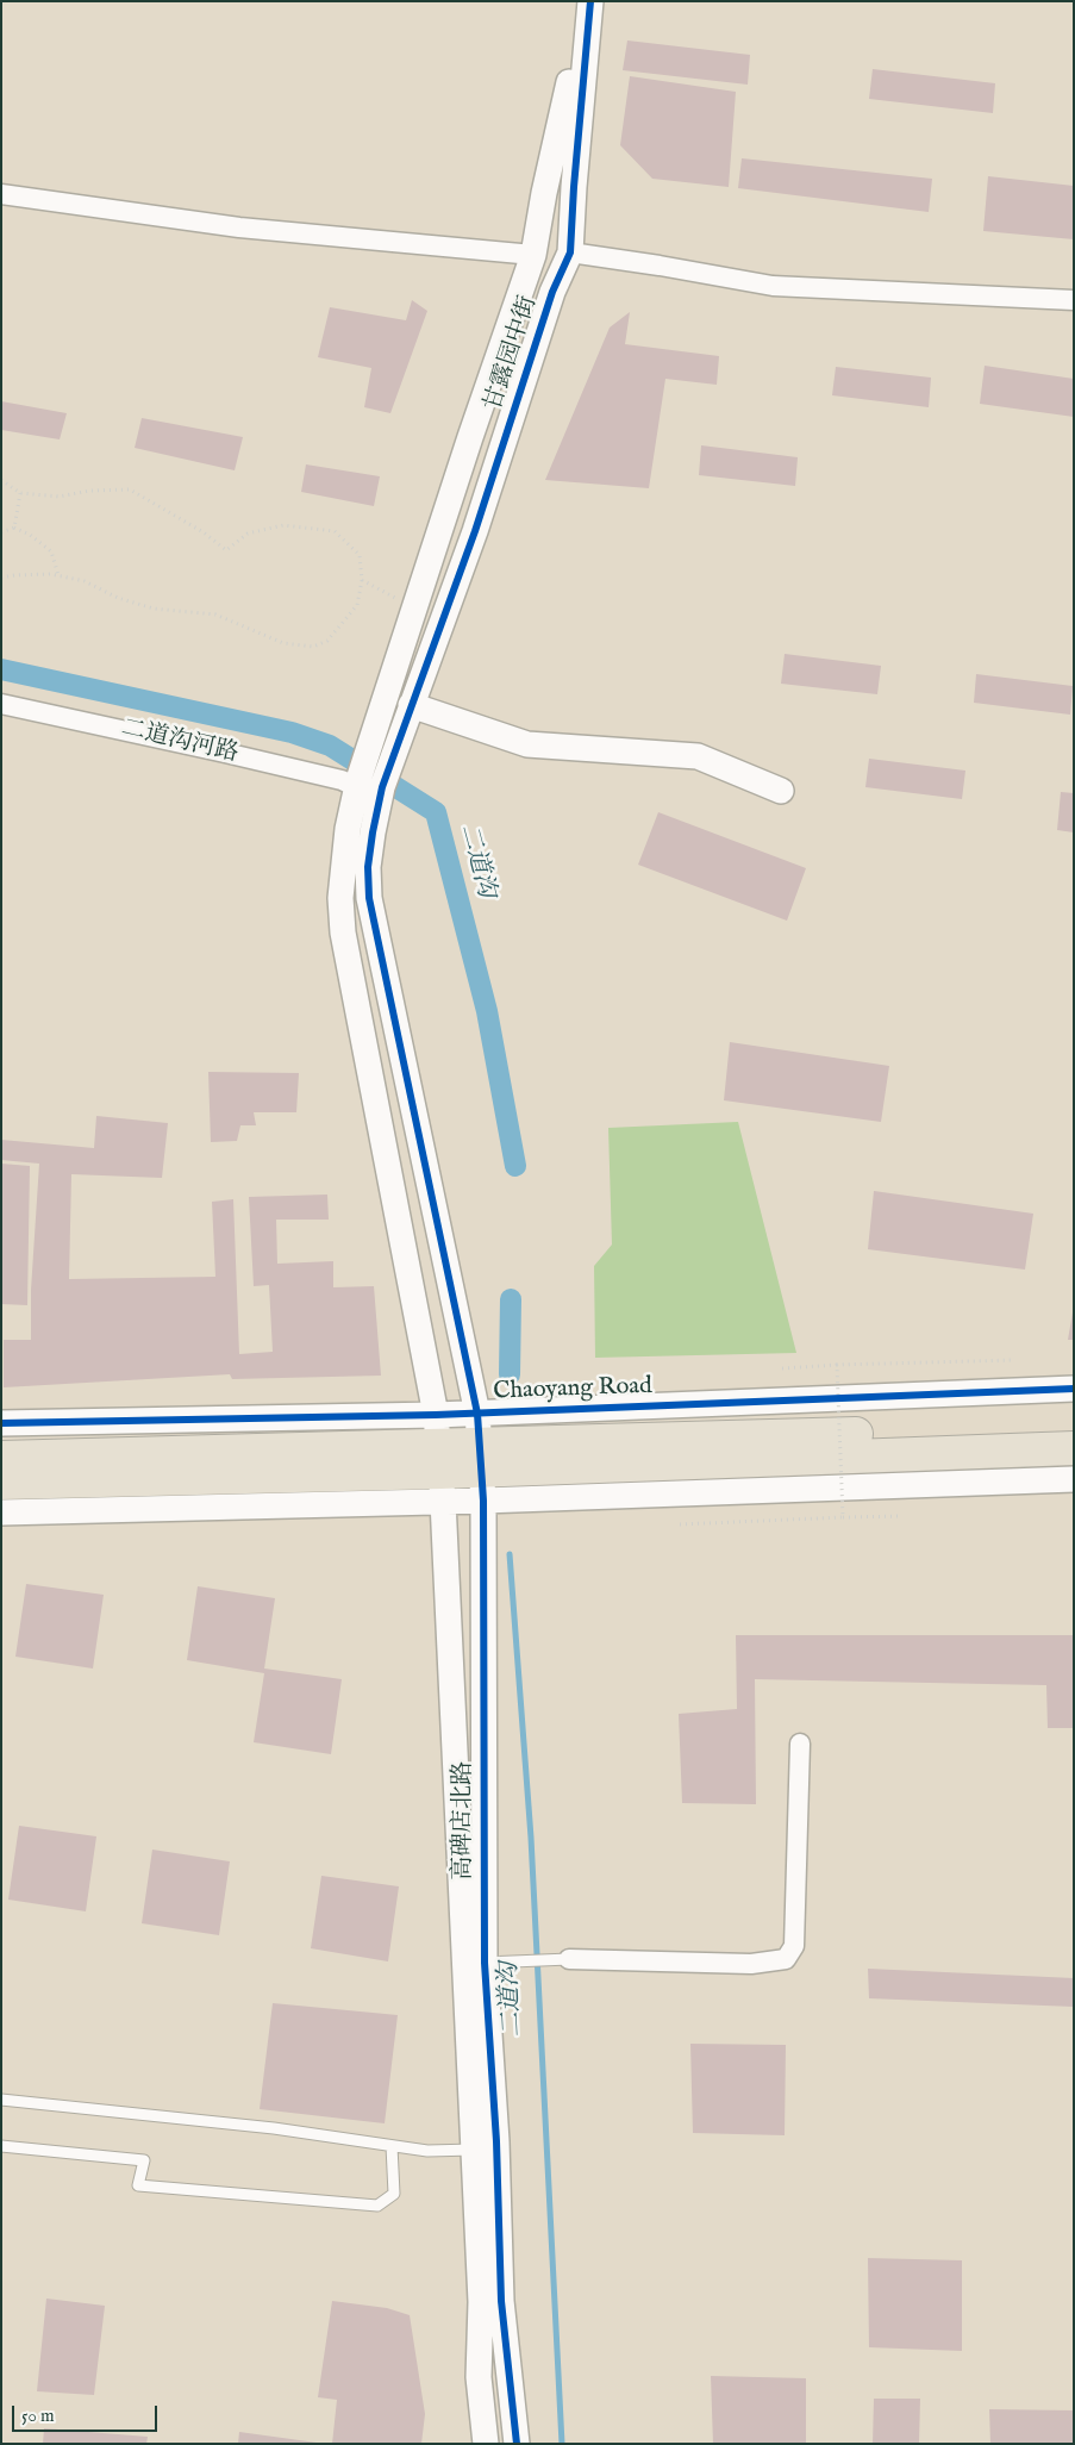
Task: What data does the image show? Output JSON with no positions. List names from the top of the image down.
{
  "streets": {
    "highway": ["Chaoyang Road"],
    "street": ["甘露园中街", "二道沟河路", "高碑店北路"]
  },
  "crossings": [
    ["甘露园中街", "二道沟河路"],
    ["甘露园中街", "高碑店北路"],
    ["二道沟河路", "高碑店北路"],
    ["Chaoyang Road", "高碑店北路"]
  ],
  "water": ["二道沟"],
  "scale_bar": "50 m"
}
